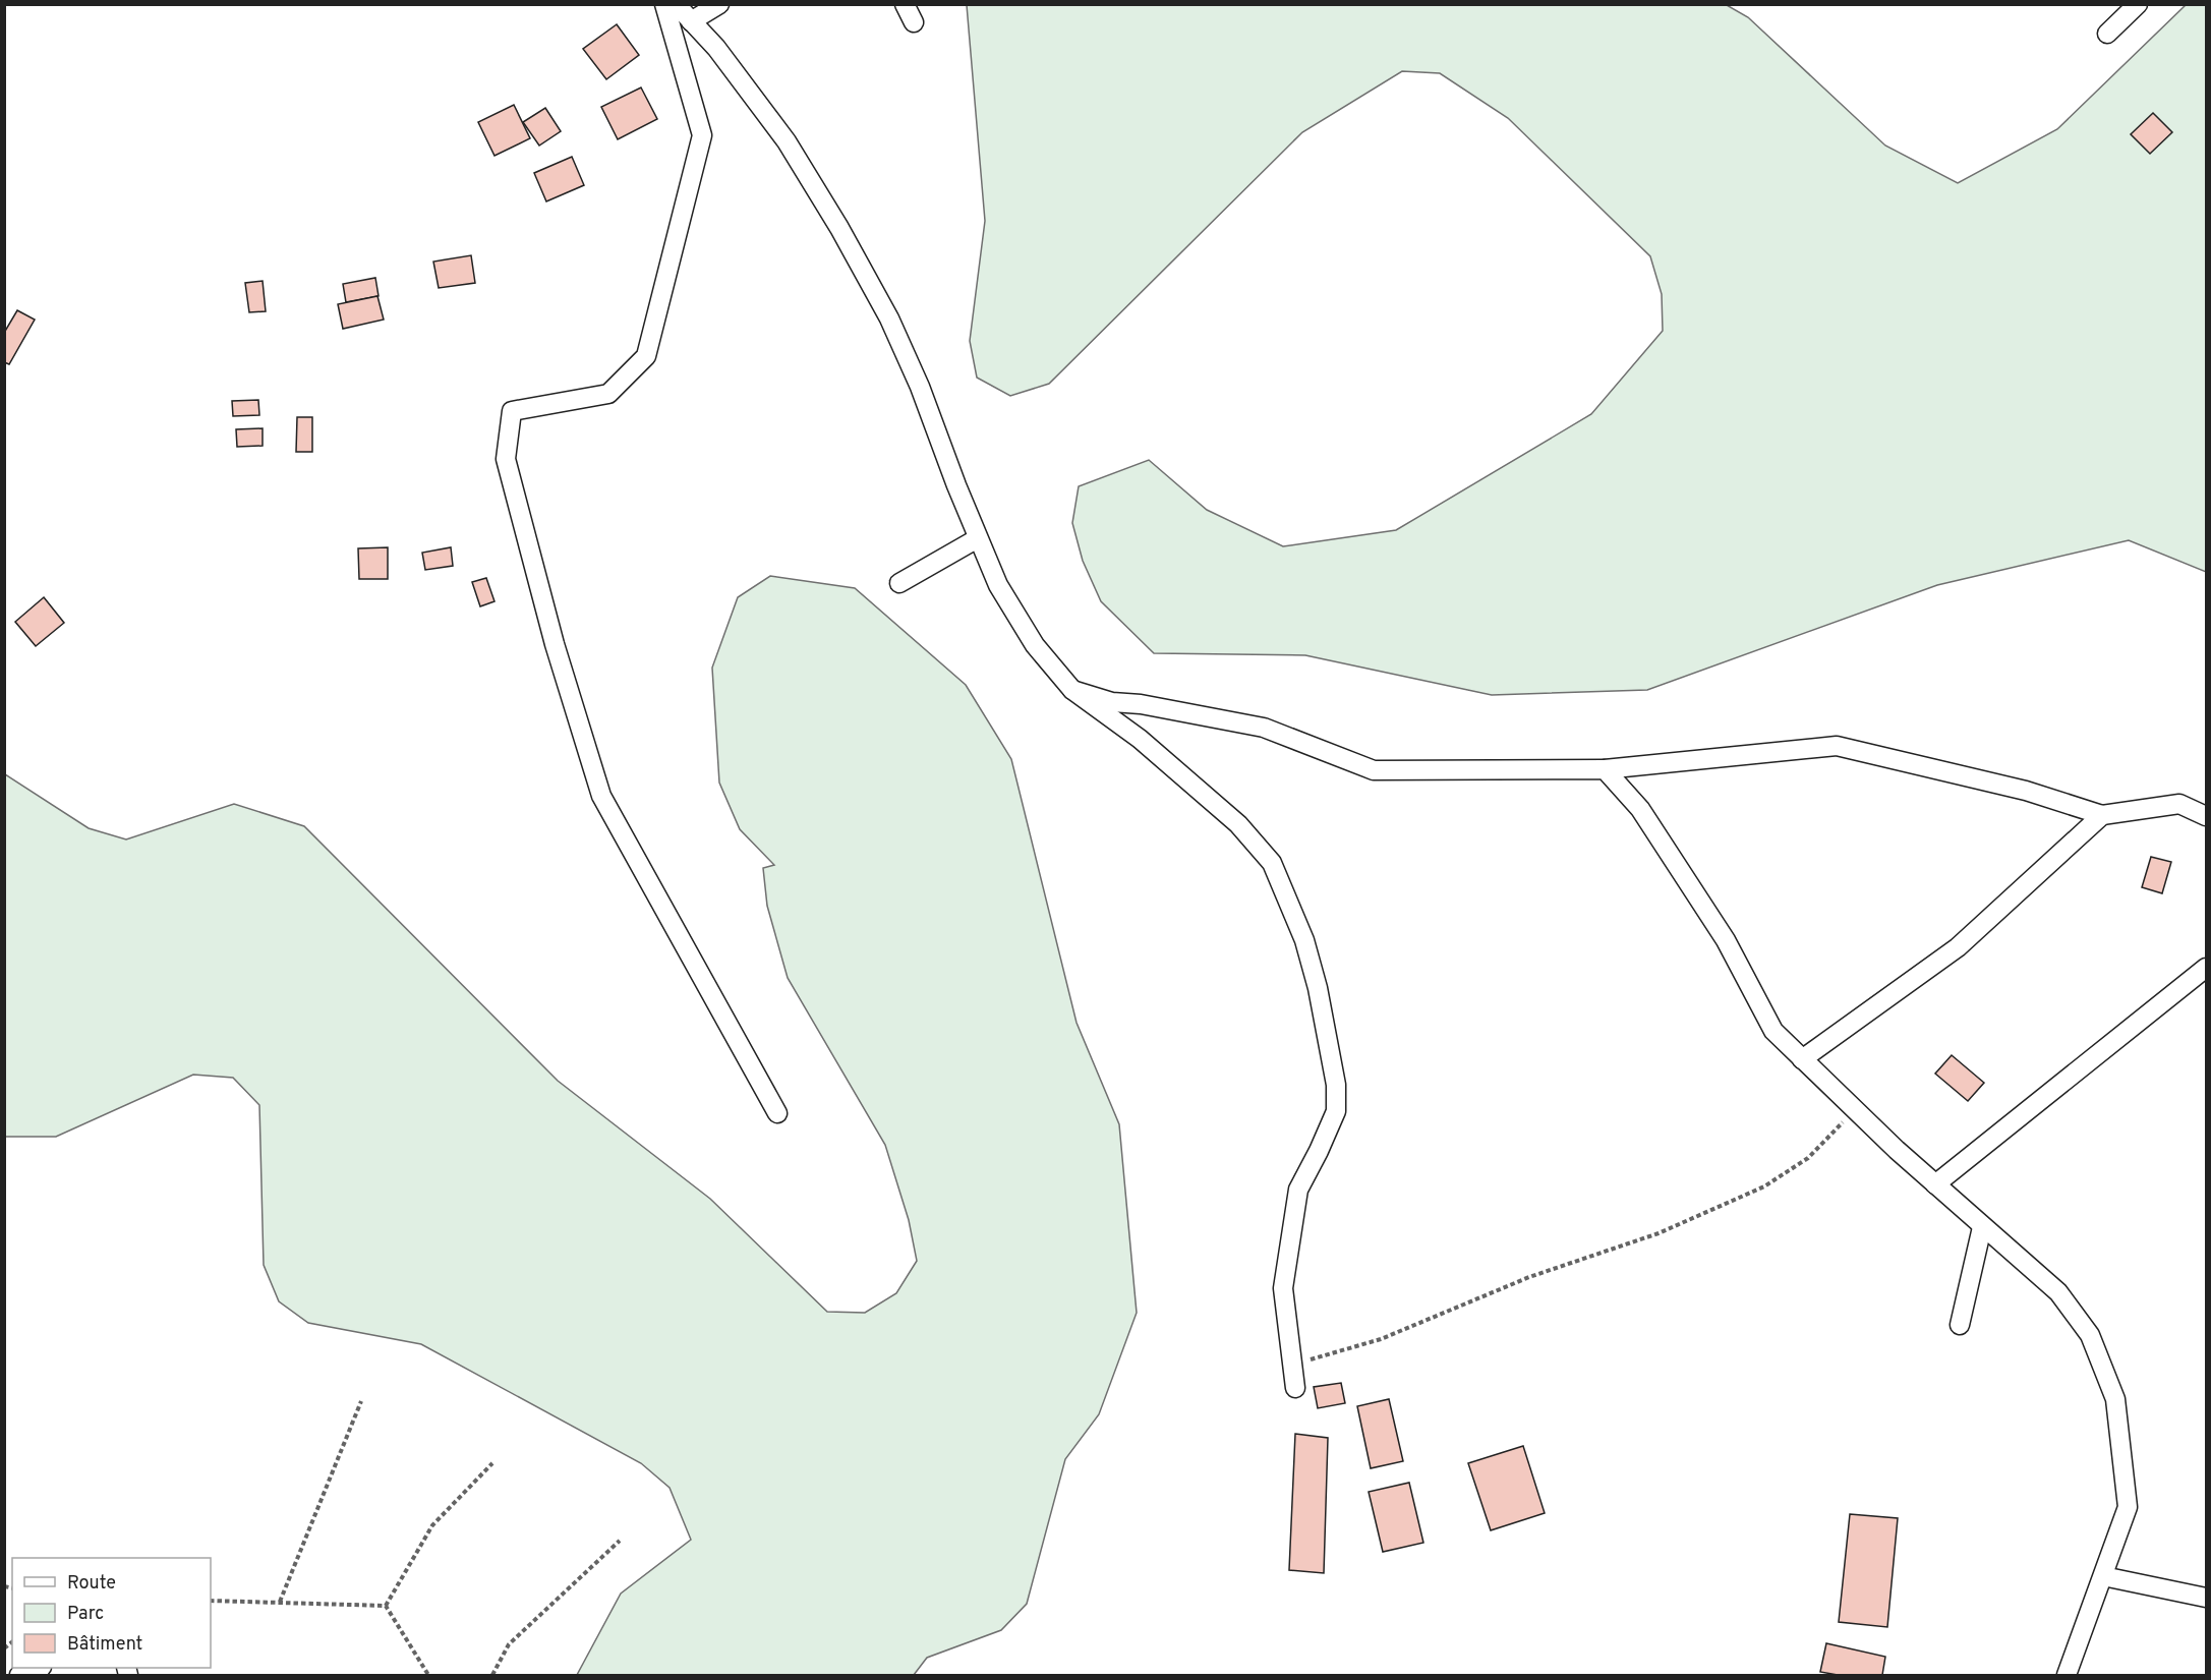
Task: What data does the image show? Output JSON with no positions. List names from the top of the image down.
{
  "legend": ["Route", "Parc", "Bâtiment"]
}
